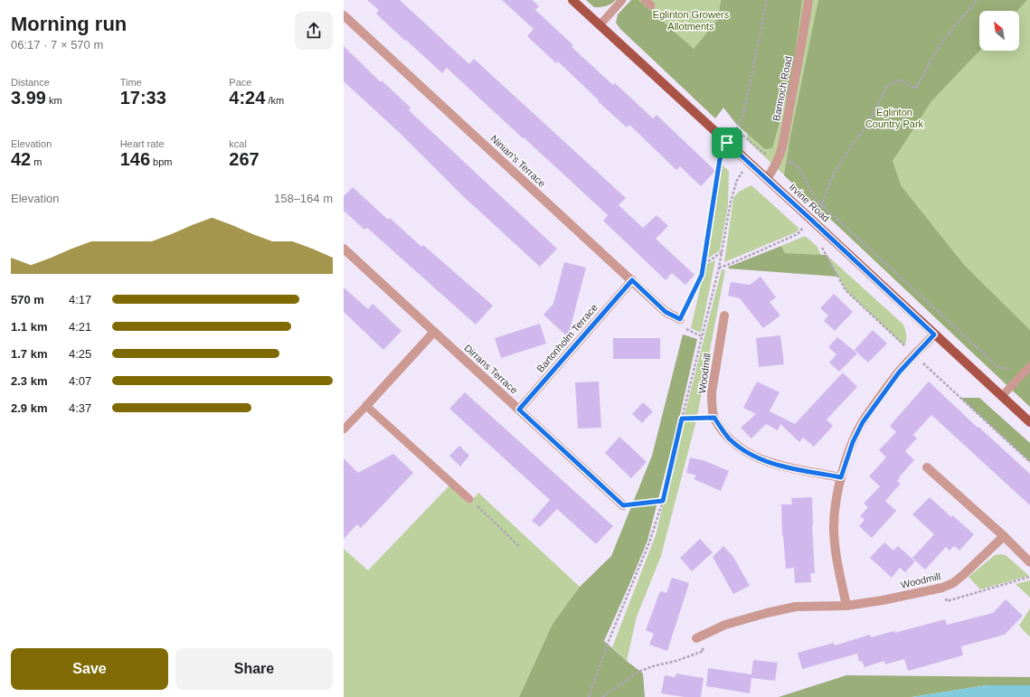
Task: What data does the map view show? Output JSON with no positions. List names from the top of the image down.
{
  "streets": {
    "main road": ["Irvine Road"],
    "street": [
      "Bannoch Road",
      "Ninian's Terrace",
      "Bartonholm Terrace",
      "Dirrans Terrace",
      "Woodmill"
    ]
  },
  "crossings": [
    ["Bannoch Road", "Irvine Road"],
    ["Ninian's Terrace", "Bartonholm Terrace"],
    ["Bartonholm Terrace", "Dirrans Terrace"]
  ],
  "parks": ["Eglinton Growers Allotments", "Eglinton Country Park"],
  "north": "top left",
  "page": {
    "heading": ["Morning run", "06:17 · 7 × 570 m"],
    "stats": [
      ["Distance", "3.99 km"],
      ["Time", "17:33"],
      ["Pace", "4:24 /km"],
      ["Elevation", "42 m"],
      ["Heart rate", "146 bpm"],
      ["kcal", "267"]
    ],
    "chart": ["Elevation", "158–164 m"],
    "list": [
      {
        "name": "570 m",
        "note": "4:17"
      },
      {
        "name": "1.1 km",
        "note": "4:21"
      },
      {
        "name": "1.7 km",
        "note": "4:25"
      },
      {
        "name": "2.3 km",
        "note": "4:07"
      },
      {
        "name": "2.9 km",
        "note": "4:37"
      }
    ],
    "buttons": ["Save", "Share"]
  }
}
